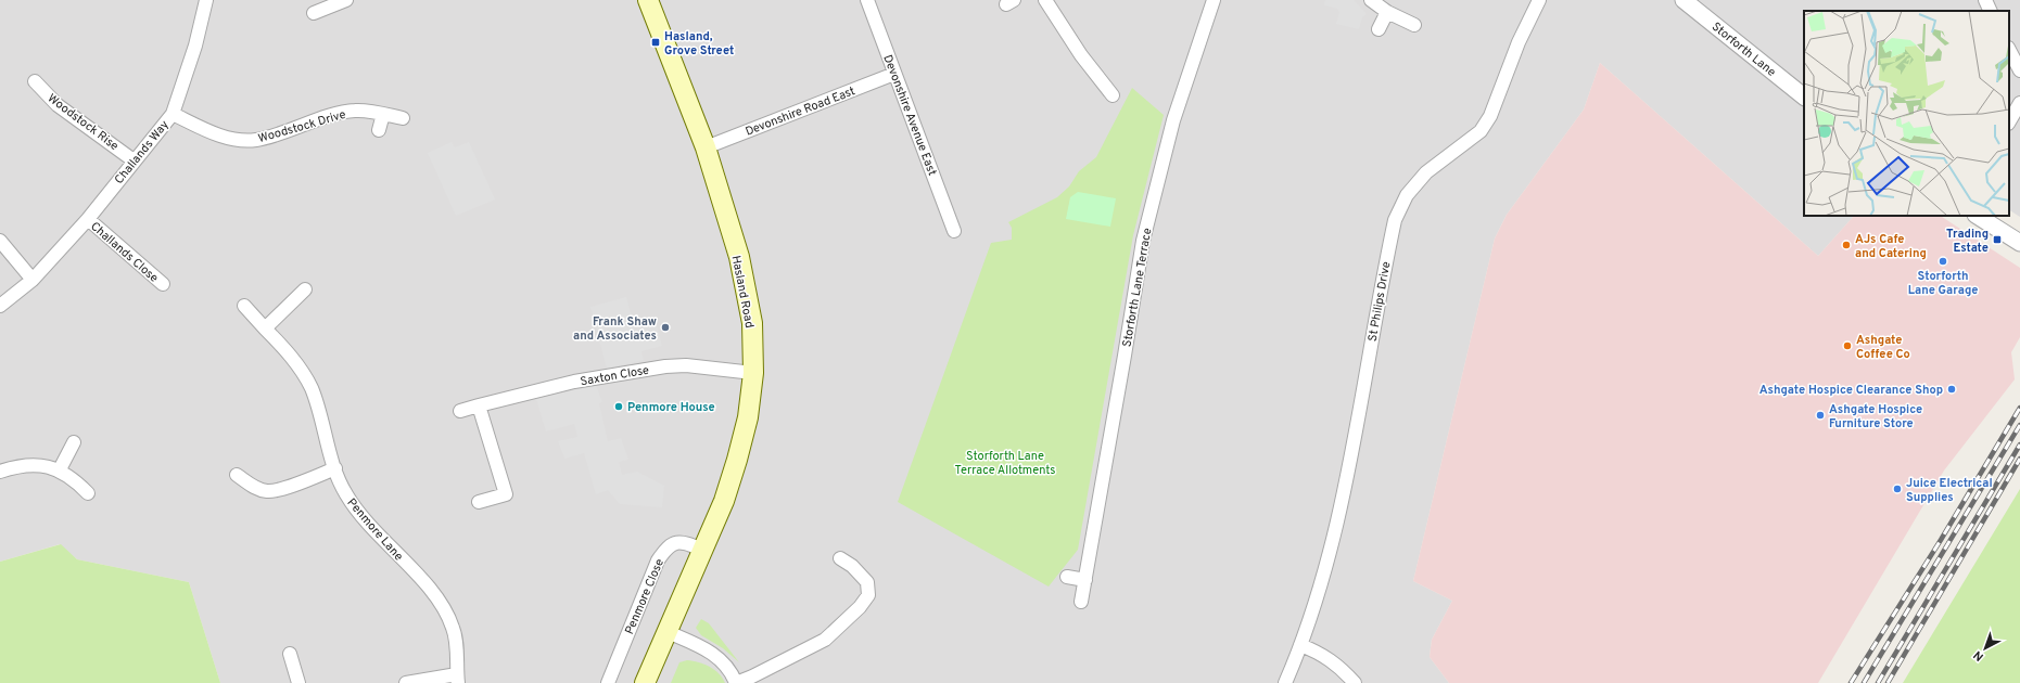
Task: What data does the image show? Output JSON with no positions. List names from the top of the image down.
{
  "streets": {
    "main road": ["Hasland Road"],
    "street": [
      "Storforth Lane",
      "Devonshire Road East",
      "Devonshire Avenue East",
      "Woodstock Rise",
      "Woodstock Drive",
      "Challands Way",
      "Challands Close",
      "Storforth Lane Terrace",
      "St Philips Drive",
      "Saxton Close",
      "Penmore Lane",
      "Penmore Close"
    ]
  },
  "crossings": [
    ["Devonshire Road East", "Devonshire Avenue East"],
    ["Devonshire Road East", "Hasland Road"],
    ["Woodstock Rise", "Challands Way"],
    ["Woodstock Drive", "Challands Way"],
    ["Challands Way", "Challands Close"],
    ["Hasland Road", "Saxton Close"],
    ["Hasland Road", "Penmore Close"]
  ],
  "parks": ["Storforth Lane Terrace Allotments"],
  "places": {
    "transit": ["Hasland, Grove Street", "Trading Estate"],
    "other": [
      "AJs Cafe and Catering",
      "Storforth Lane Garage",
      "Frank Shaw and Associates",
      "Ashgate Coffee Co",
      "Ashgate Hospice Clearance Shop",
      "Penmore House",
      "Ashgate Hospice Furniture Store",
      "Juice Electrical Supplies"
    ]
  },
  "north": "bottom left"
}
